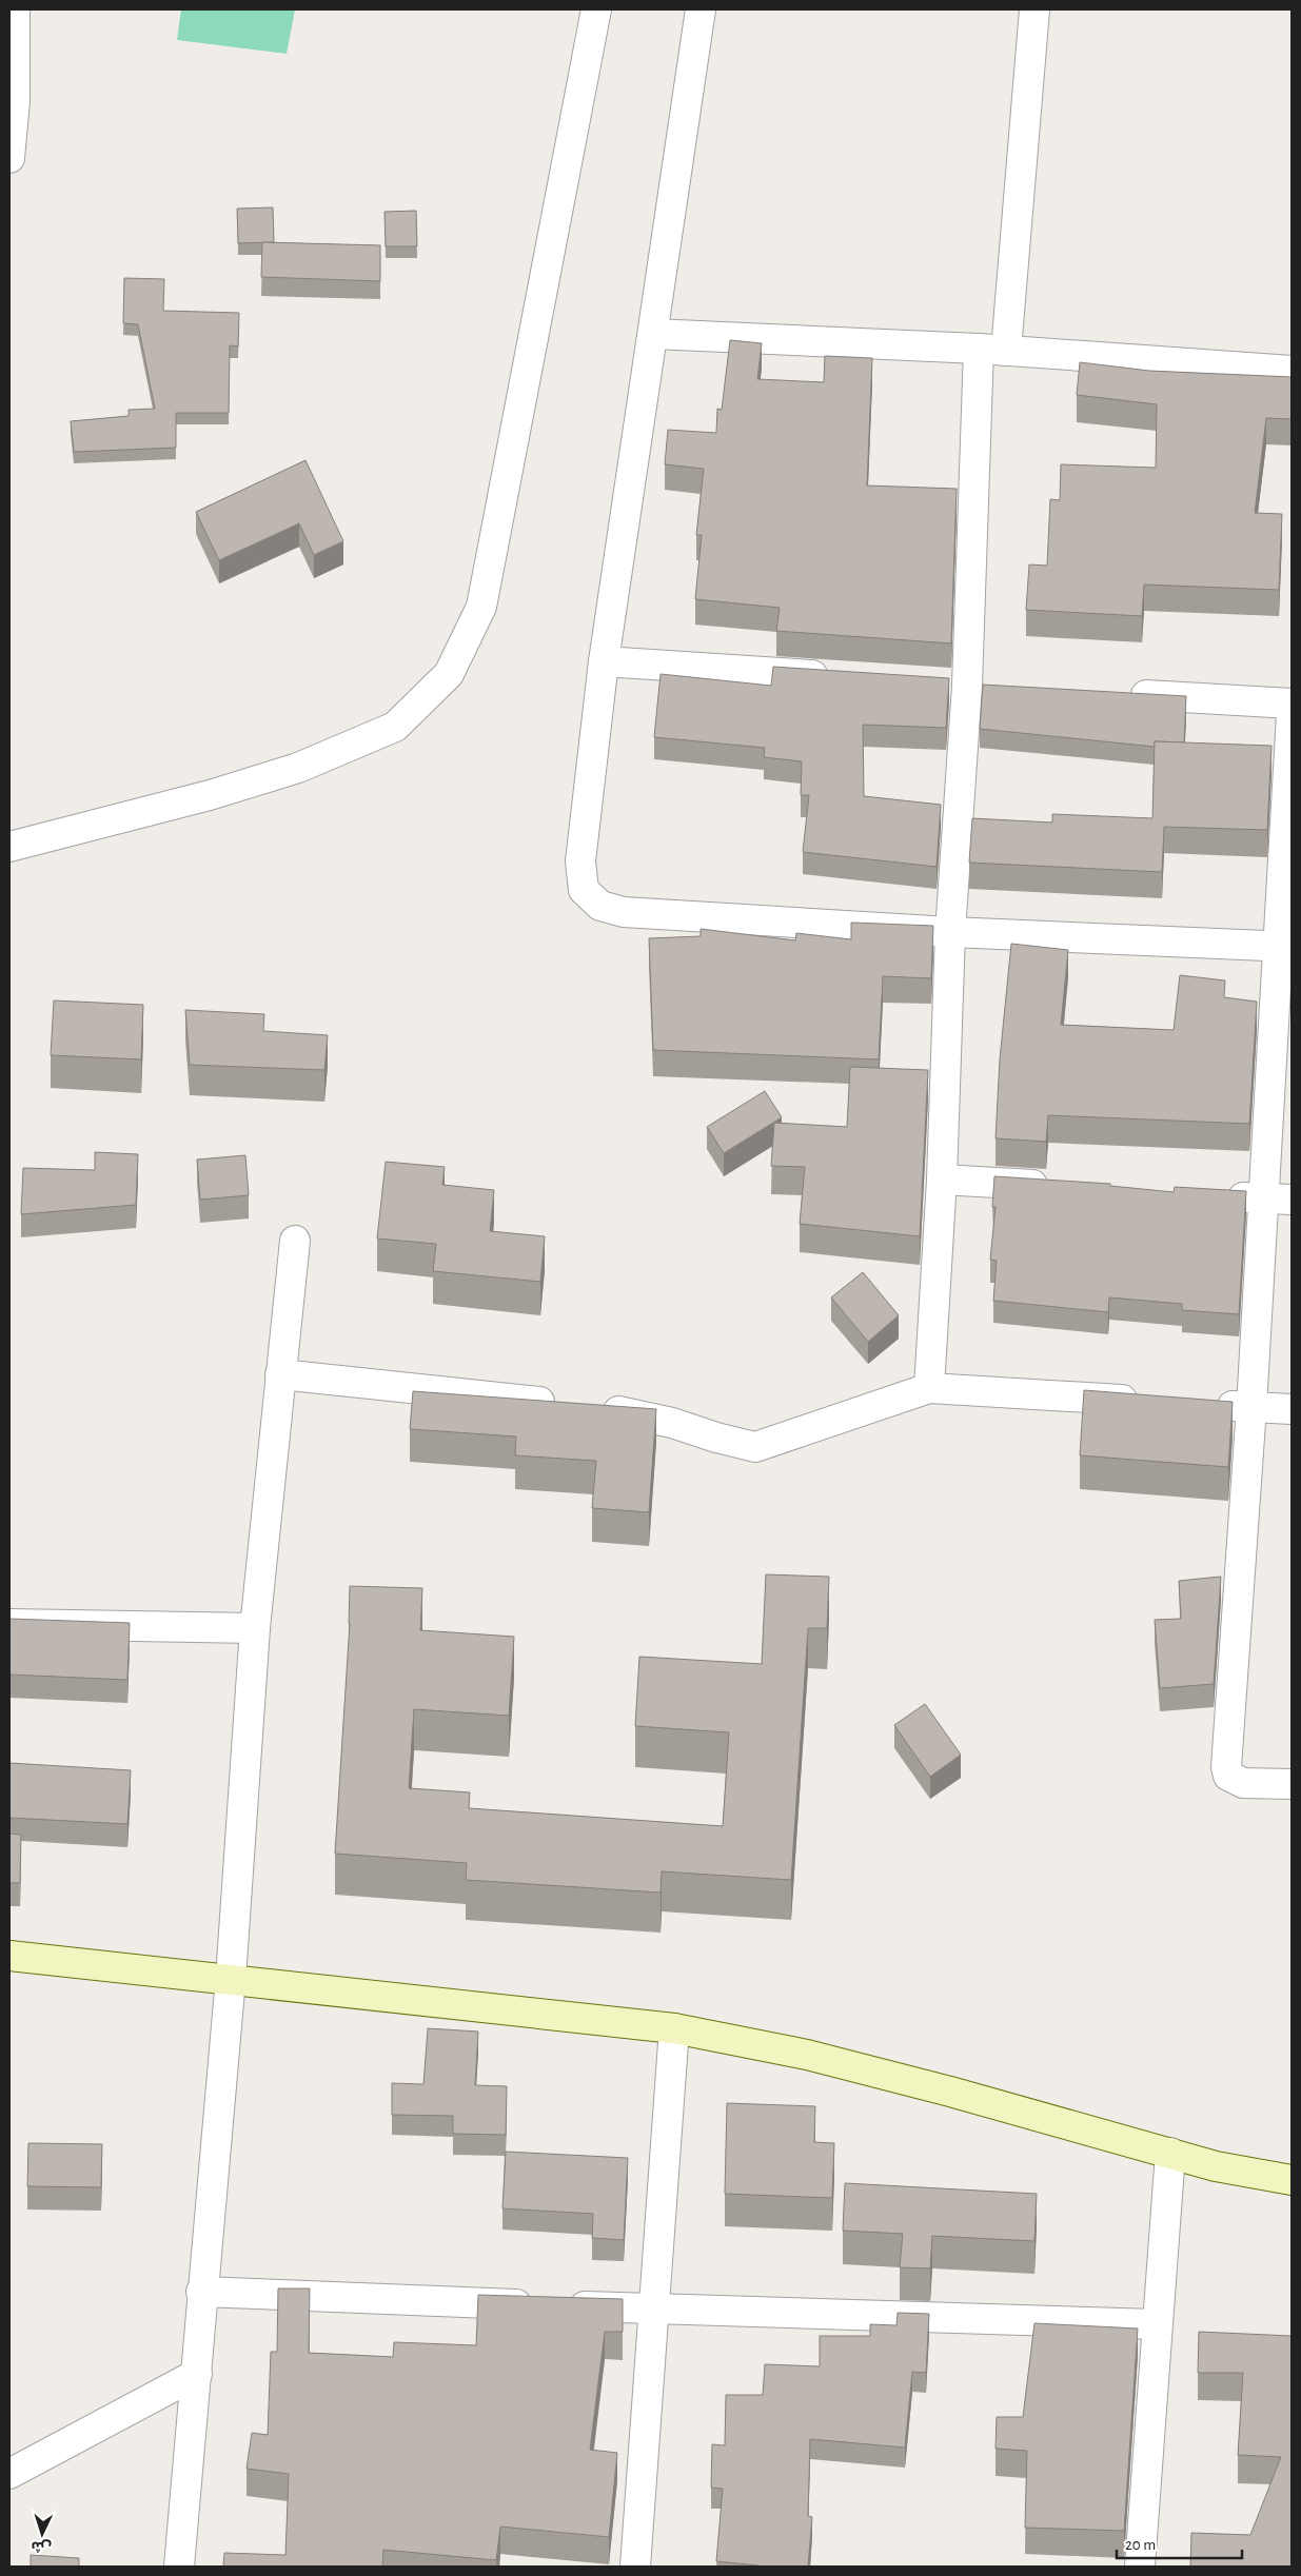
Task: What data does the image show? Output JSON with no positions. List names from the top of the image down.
{
  "scale_bar": "20 m",
  "north": "bottom"
}
